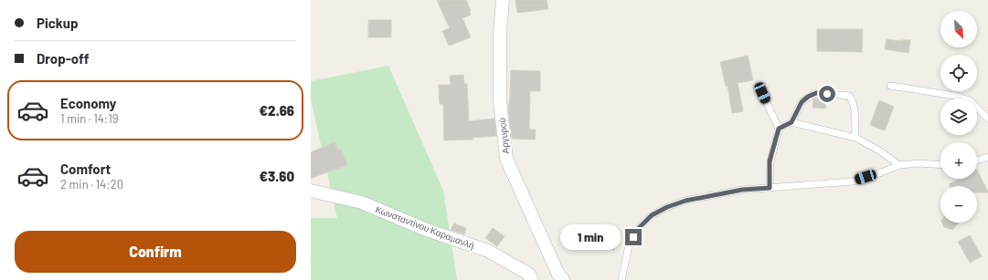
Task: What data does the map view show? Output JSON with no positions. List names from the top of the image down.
{
  "streets": {
    "street": ["Αργυρού", "Κωνσταντίνου Καραμανλή"]
  },
  "north": "bottom right",
  "page": {
    "banner": ["Pickup", "Drop-off"],
    "map_buttons": ["+", "−"],
    "list": [
      {
        "name": "Economy",
        "note": "1 min · 14:19",
        "value": "€2.66"
      },
      {
        "name": "Comfort",
        "note": "2 min · 14:20",
        "value": "€3.60"
      }
    ],
    "buttons": "Confirm",
    "bubble": "1 min"
  }
}
